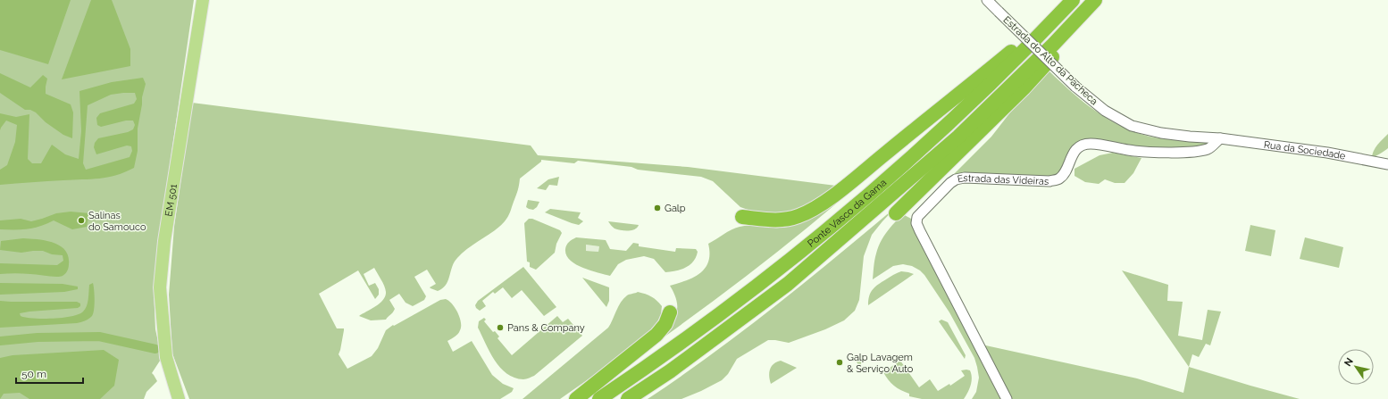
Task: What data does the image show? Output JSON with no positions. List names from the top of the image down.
{
  "streets": {
    "highway": ["Ponte Vasco da Gama"],
    "main road": ["EM 501"],
    "street": ["Estrada do Alto da Pacheca", "Rua da Sociedade", "Estrada das Videiras"]
  },
  "crossings": [
    ["Estrada do Alto da Pacheca", "Rua da Sociedade"],
    ["Estrada do Alto da Pacheca", "Estrada das Videiras"],
    ["Rua da Sociedade", "Estrada das Videiras"]
  ],
  "places": [
    "Galp",
    "Salinas do Samouco",
    "Pans & Company",
    "Galp Lavagem & Serviço Auto"
  ],
  "scale_bar": "50 m",
  "north": "top left"
}
